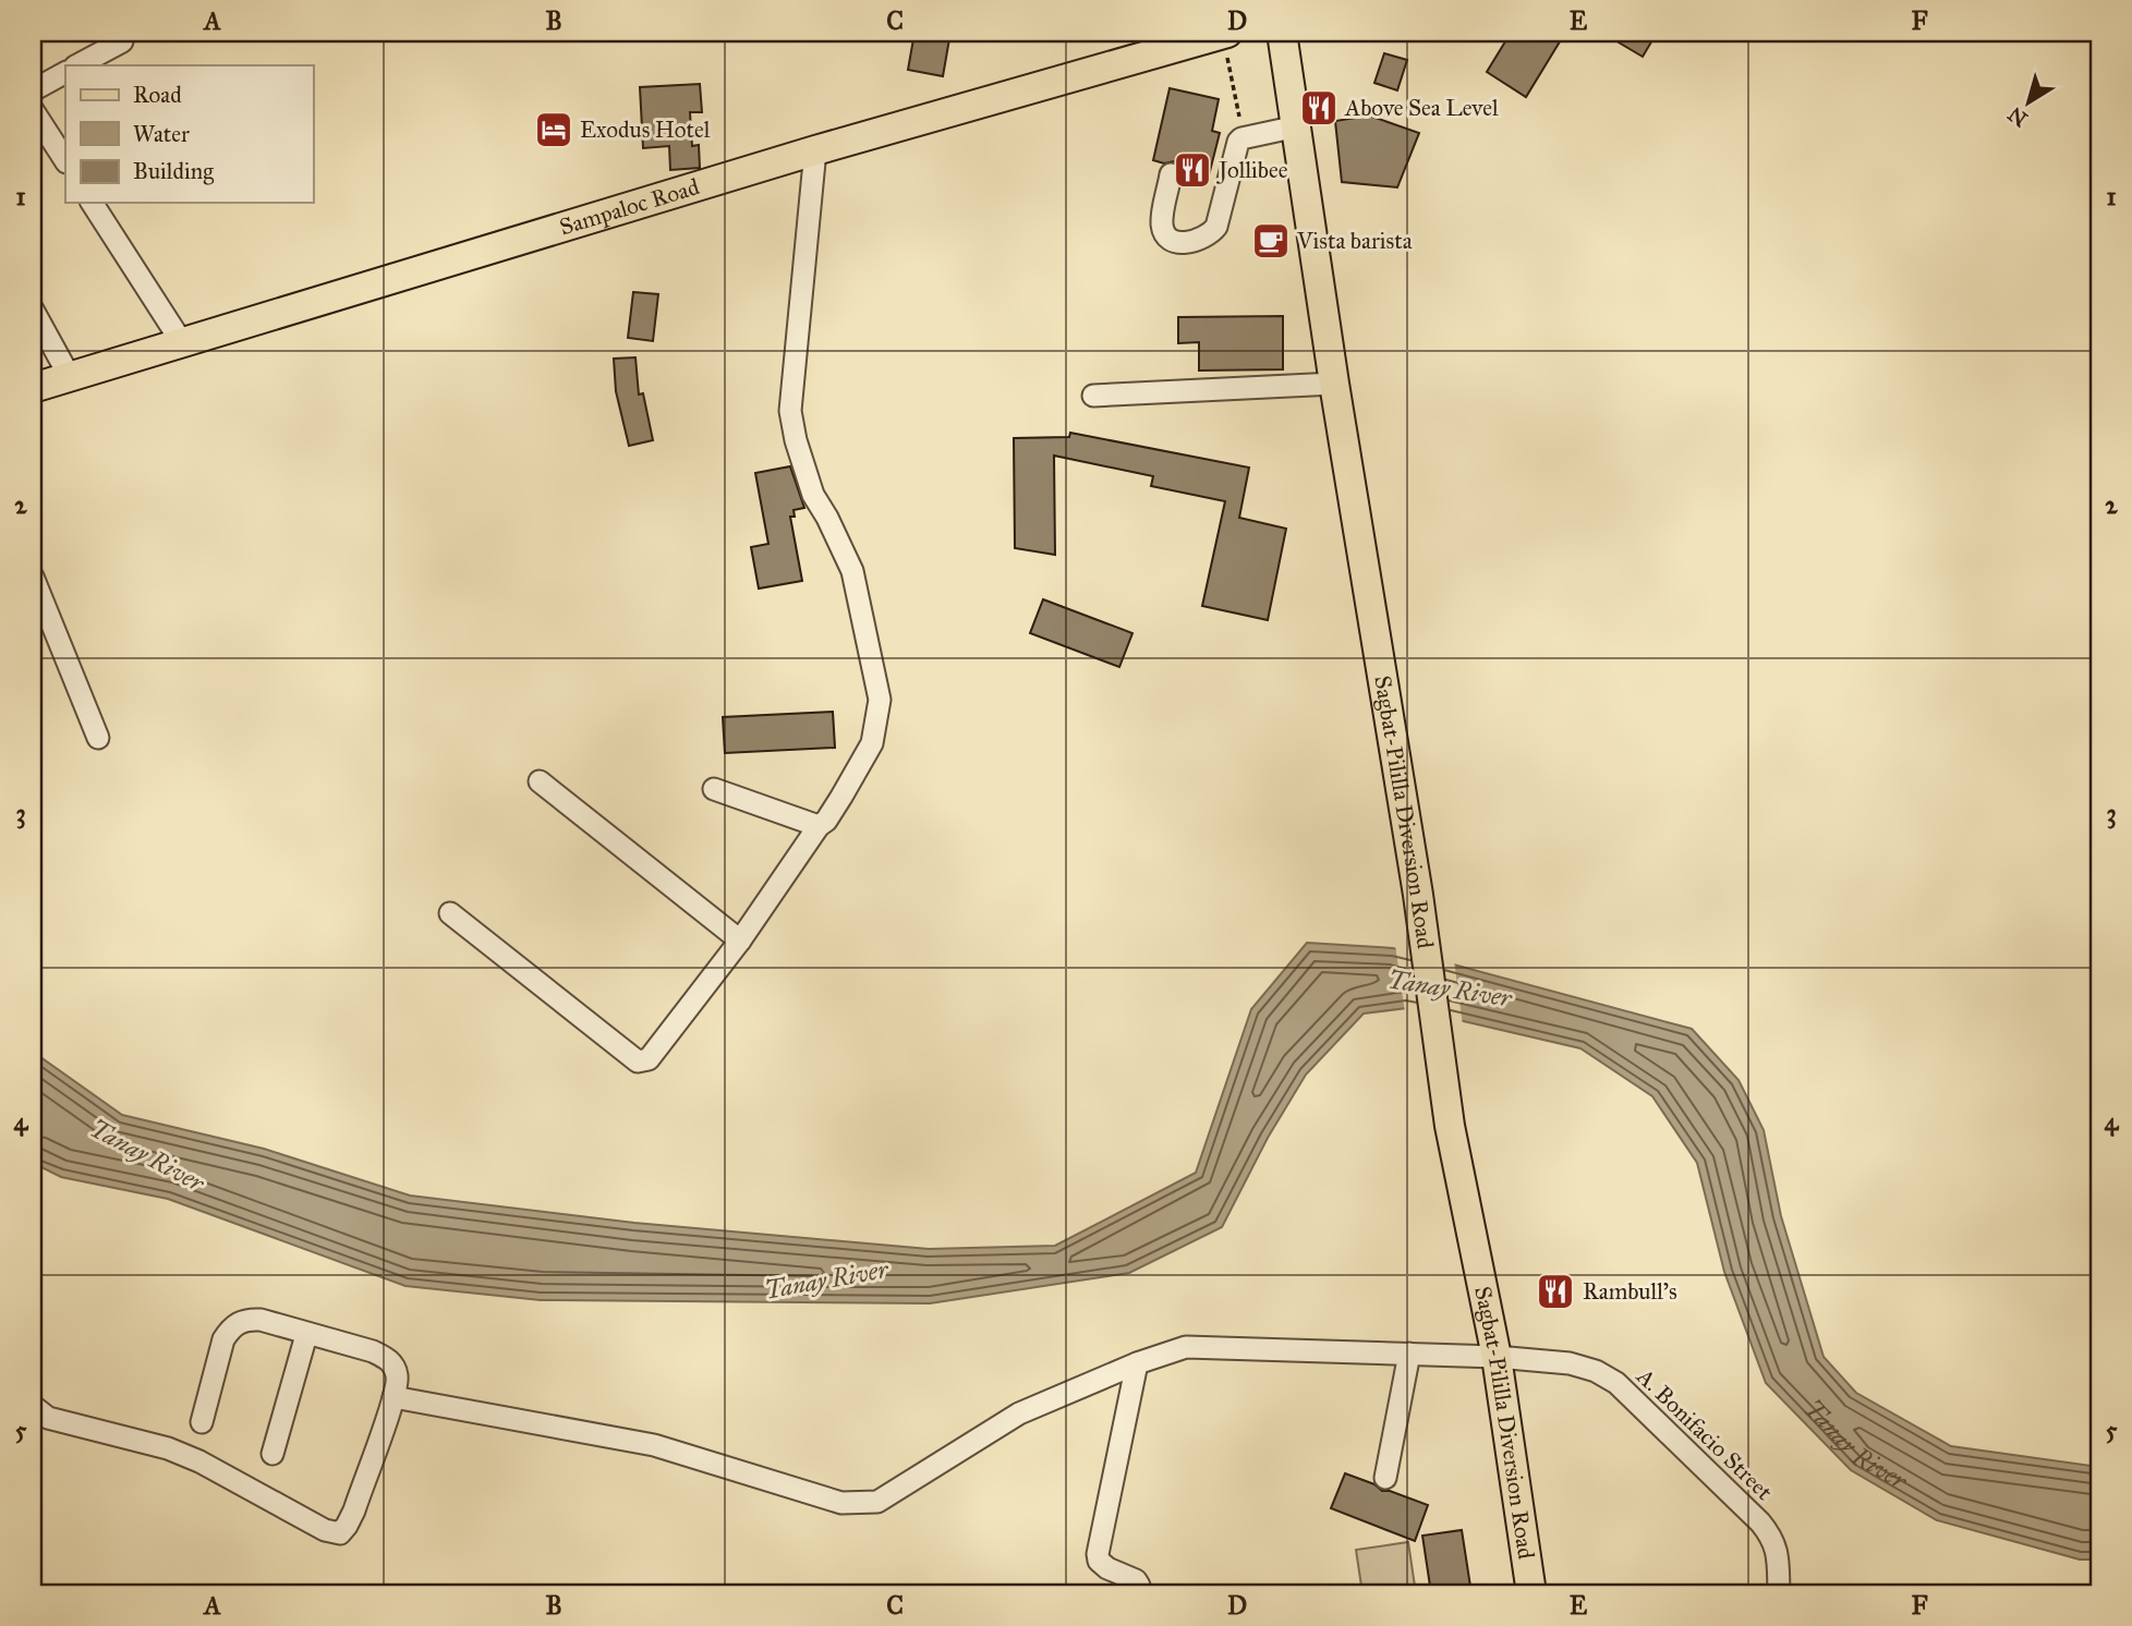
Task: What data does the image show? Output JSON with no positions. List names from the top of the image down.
{
  "streets": {
    "main road": ["Sampaloc Road", "Sagbat-Pililla Diversion Road"],
    "street": ["A. Bonifacio Street"]
  },
  "crossings": [
    ["Sagbat-Pililla Diversion Road", "A. Bonifacio Street"]
  ],
  "water": ["Tanay River"],
  "places": {
    "restaurant": ["Above Sea Level", "Jollibee", "Rambull's"],
    "hotel": ["Exodus Hotel"],
    "cafe": ["Vista barista"]
  },
  "legend": ["Road", "Water", "Building"],
  "north": "bottom left",
  "grid": {
    "columns": [
      "A",
      "B",
      "C",
      "D",
      "E",
      "F"
    ],
    "rows": [
      "1",
      "2",
      "3",
      "4",
      "5"
    ]
  }
}
